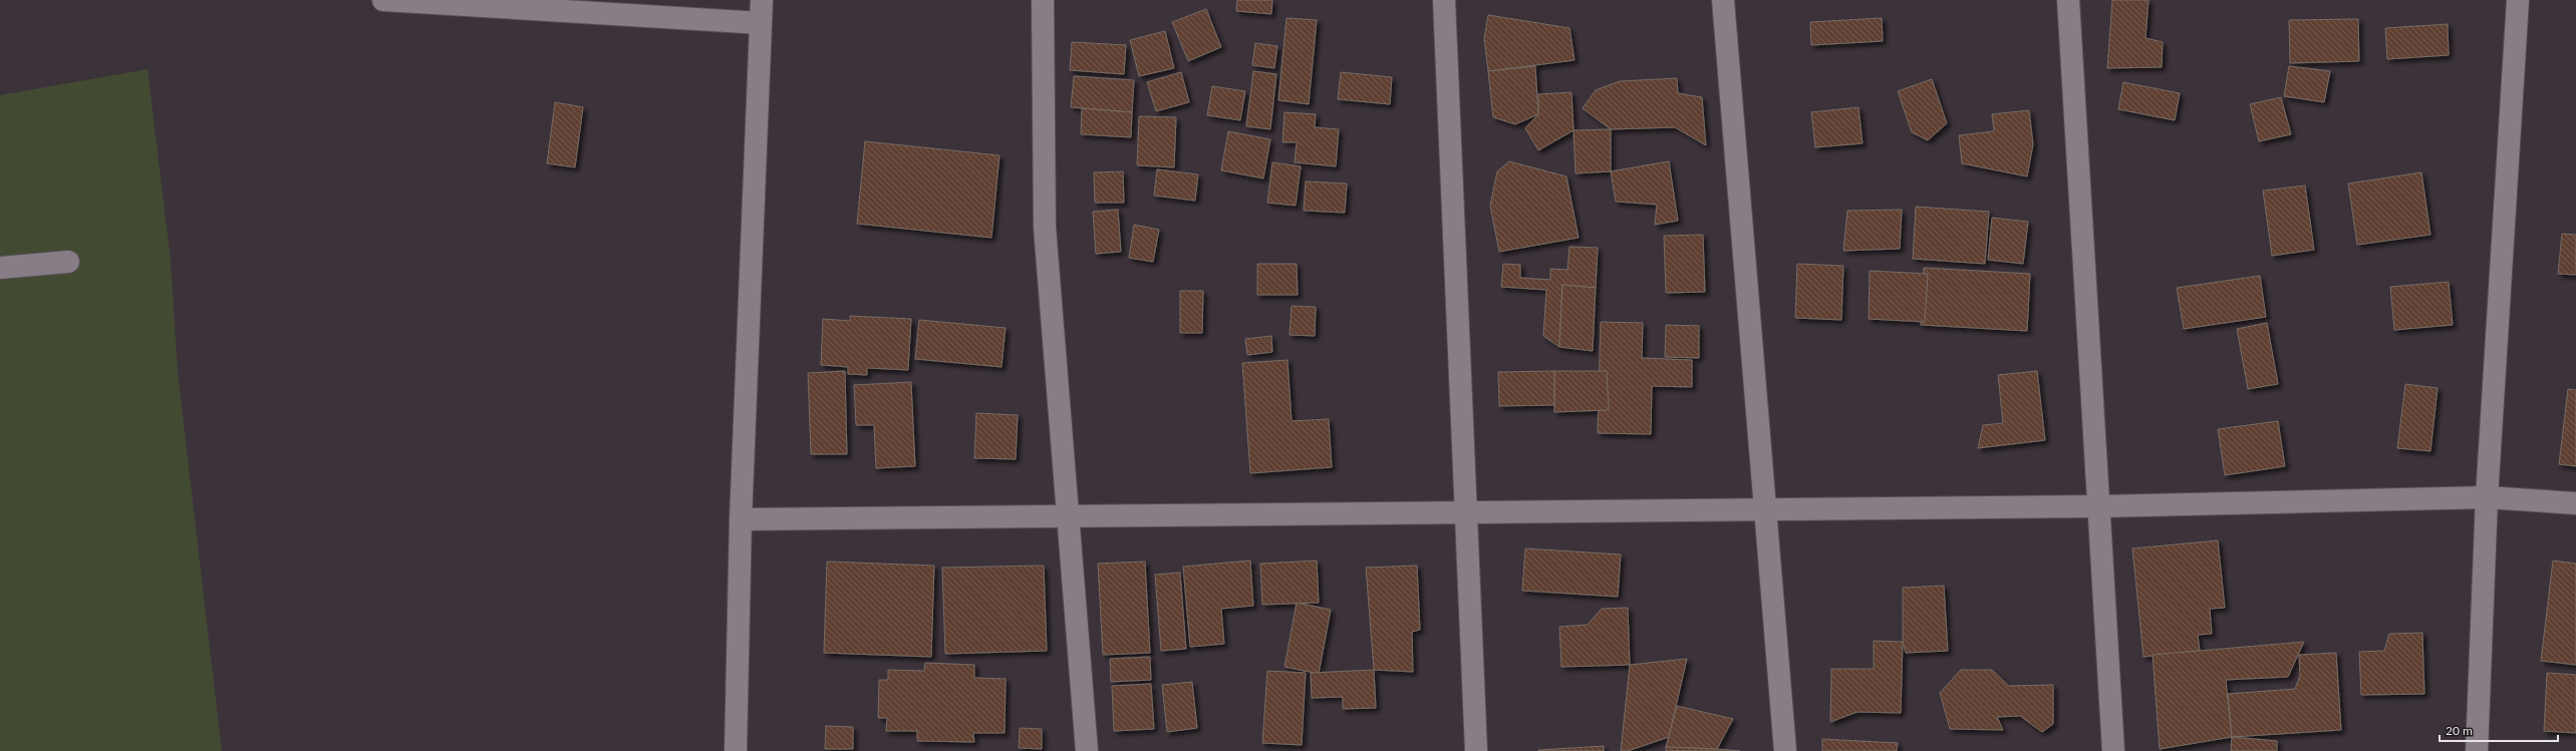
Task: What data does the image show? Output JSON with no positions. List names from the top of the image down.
{
  "scale_bar": "20 m"
}
